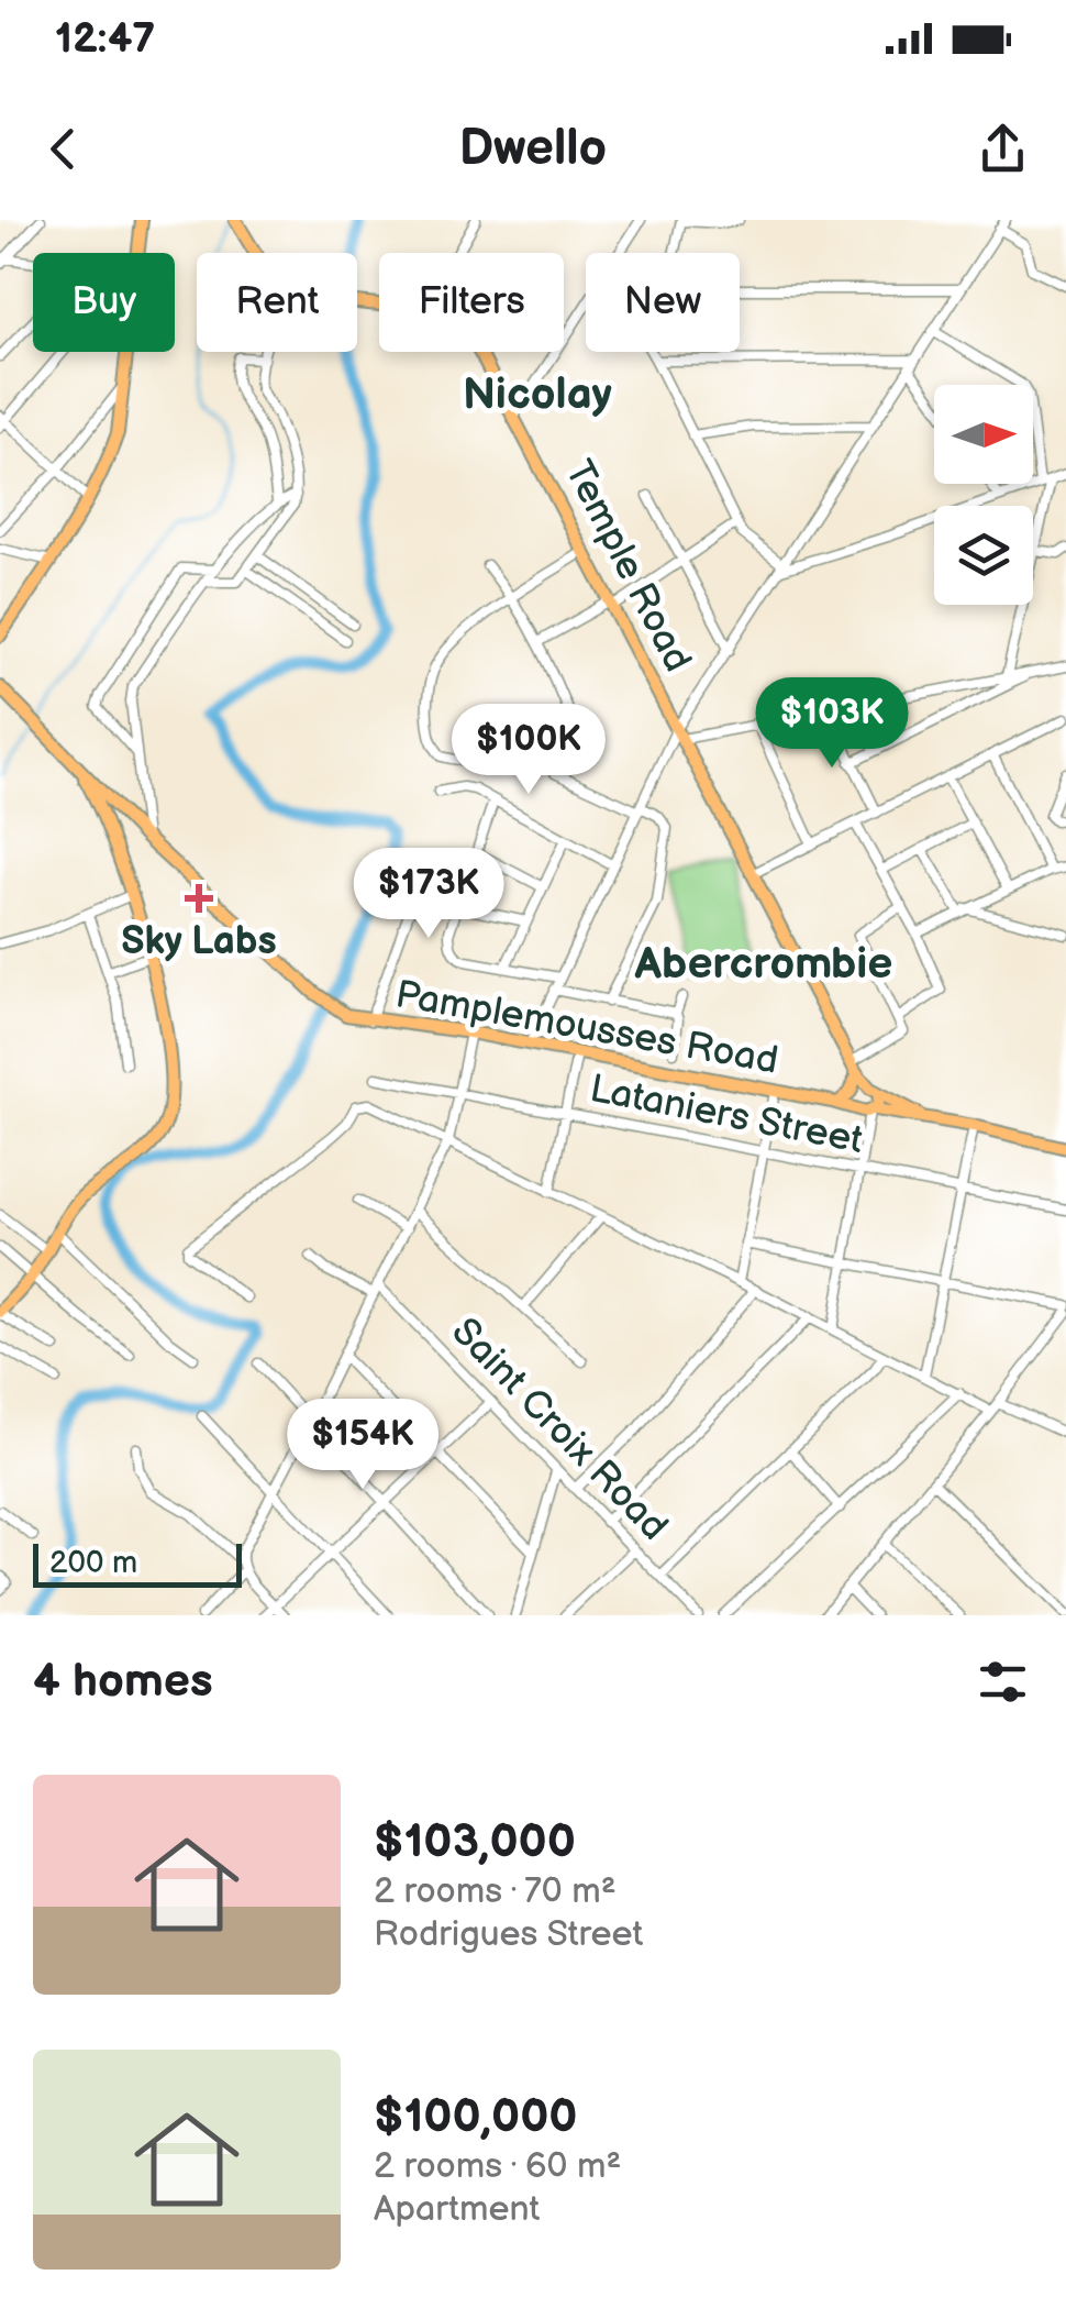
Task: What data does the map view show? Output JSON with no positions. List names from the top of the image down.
{
  "streets": {
    "main road": ["Temple Road", "Pamplemousses Road"],
    "street": ["Lataniers Street", "Saint Croix Road"]
  },
  "districts": ["Nicolay", "Abercrombie"],
  "places": {
    "health": ["Sky Labs"]
  },
  "scale_bar": "200 m",
  "north": "right",
  "page": {
    "status": "12:47",
    "header": "Dwello",
    "chip": [
      "Buy",
      "Rent",
      "Filters",
      "New"
    ],
    "price": [
      "$103K",
      "$100K",
      "$173K",
      "$154K"
    ],
    "scale": "200 m",
    "heading": "4 homes",
    "list": [
      {
        "name": "$103,000",
        "note": "2 rooms · 70 m² · Rodrigues Street"
      },
      {
        "name": "$100,000",
        "note": "2 rooms · 60 m² · Apartment"
      }
    ]
  }
}
